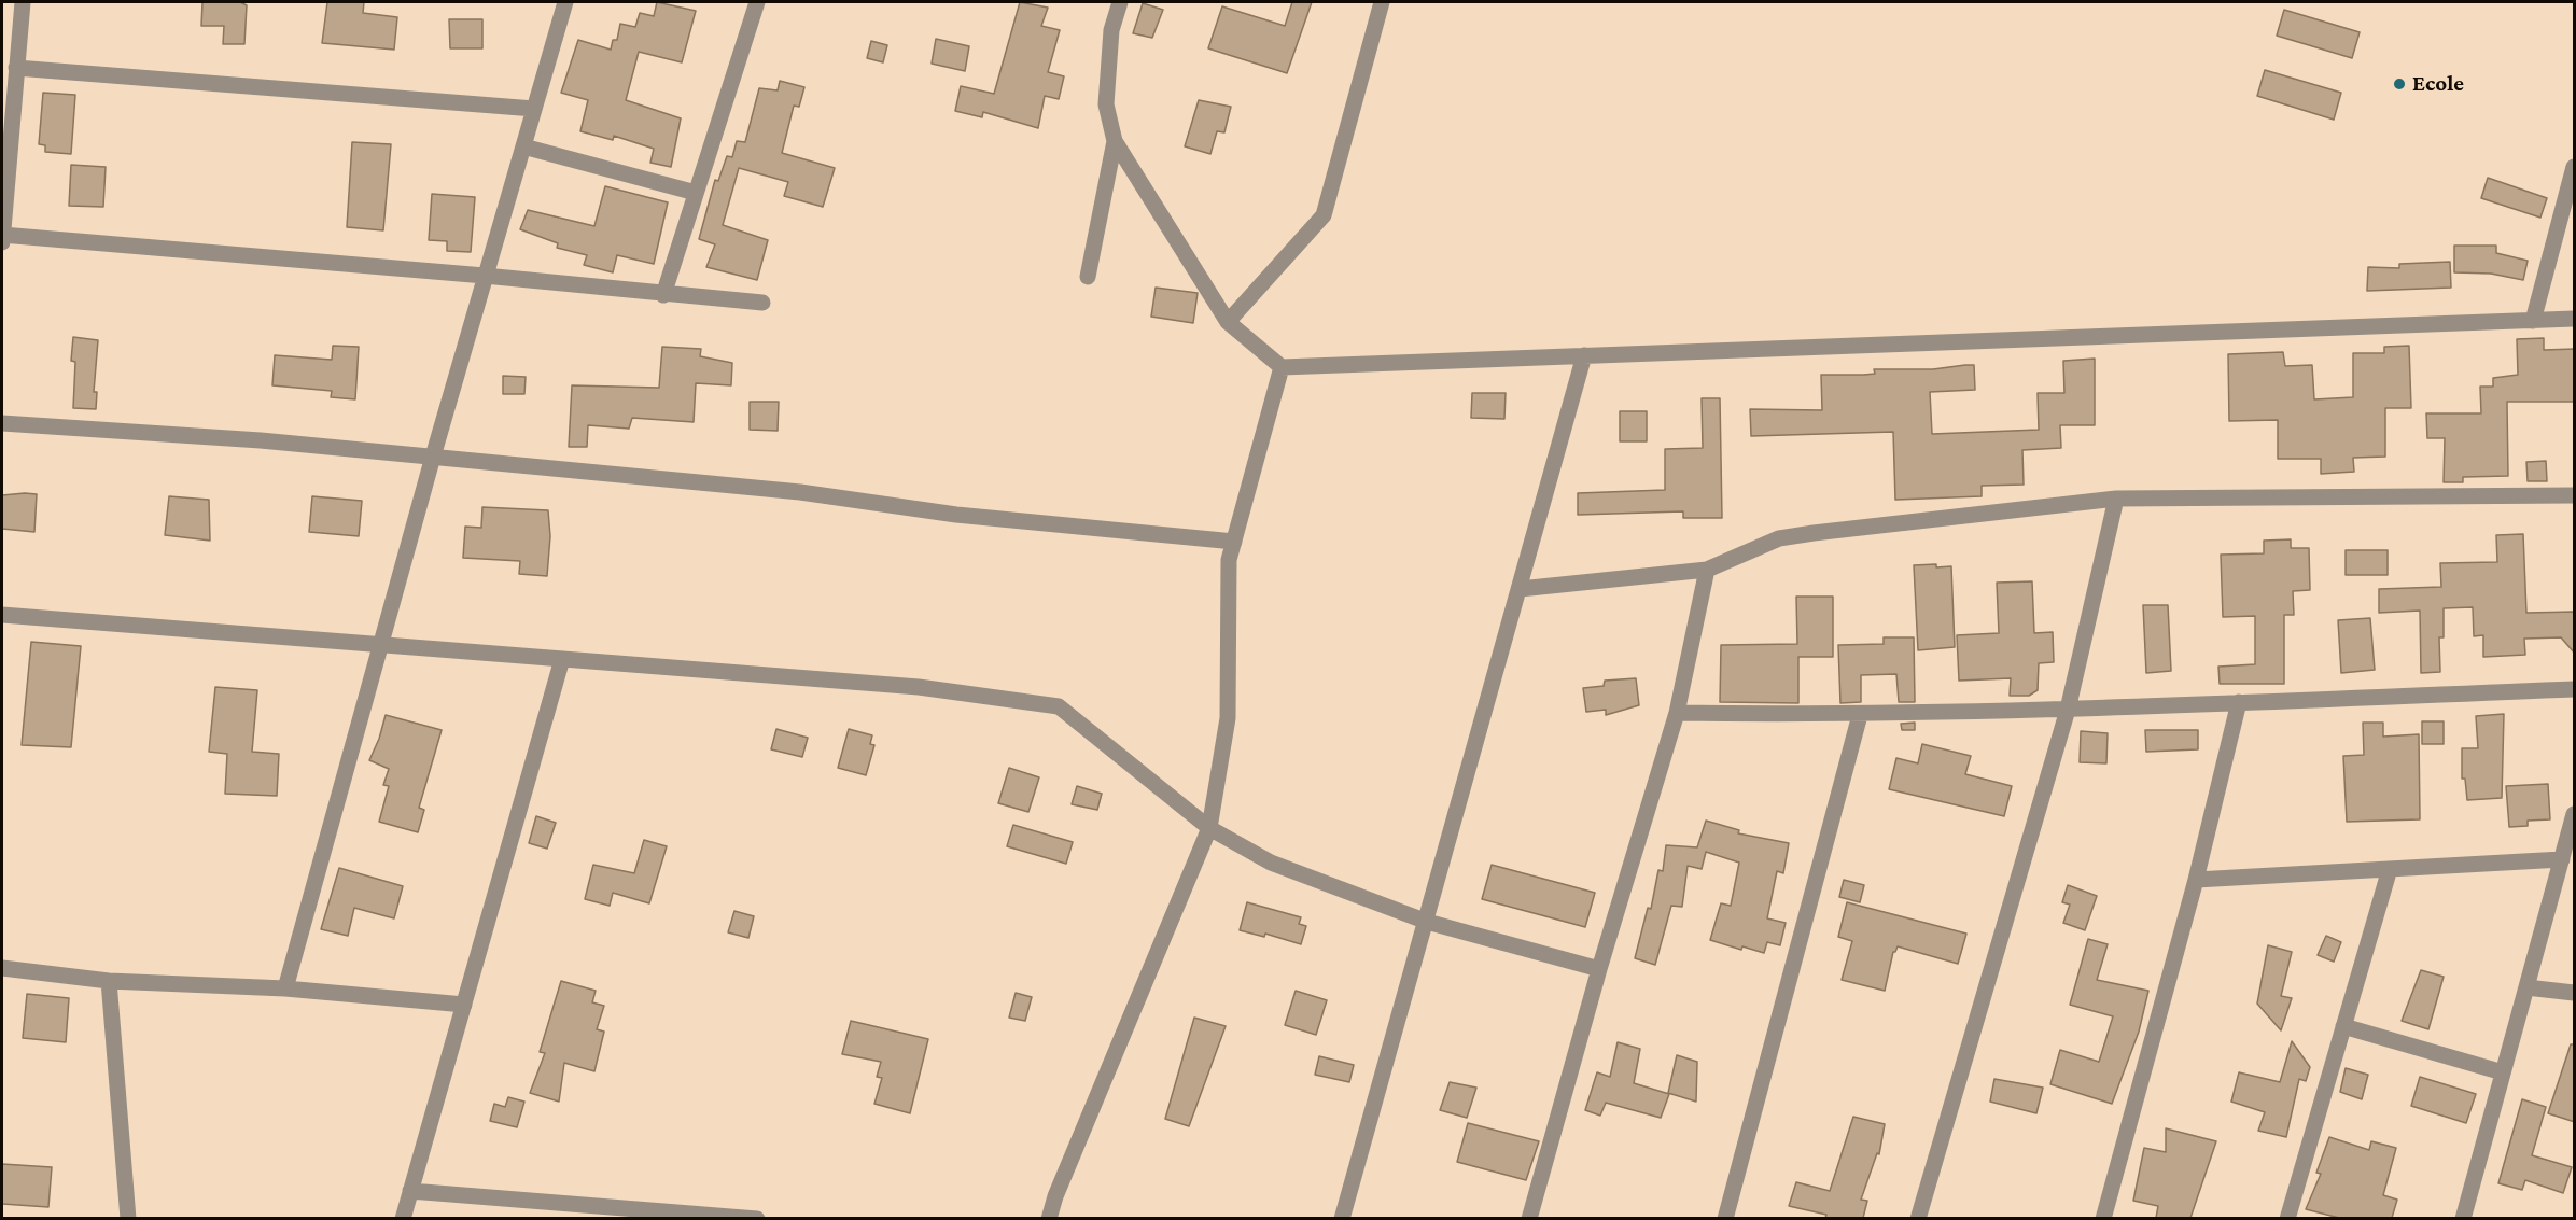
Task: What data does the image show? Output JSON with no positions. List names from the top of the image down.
{
  "places": ["Ecole"]
}
